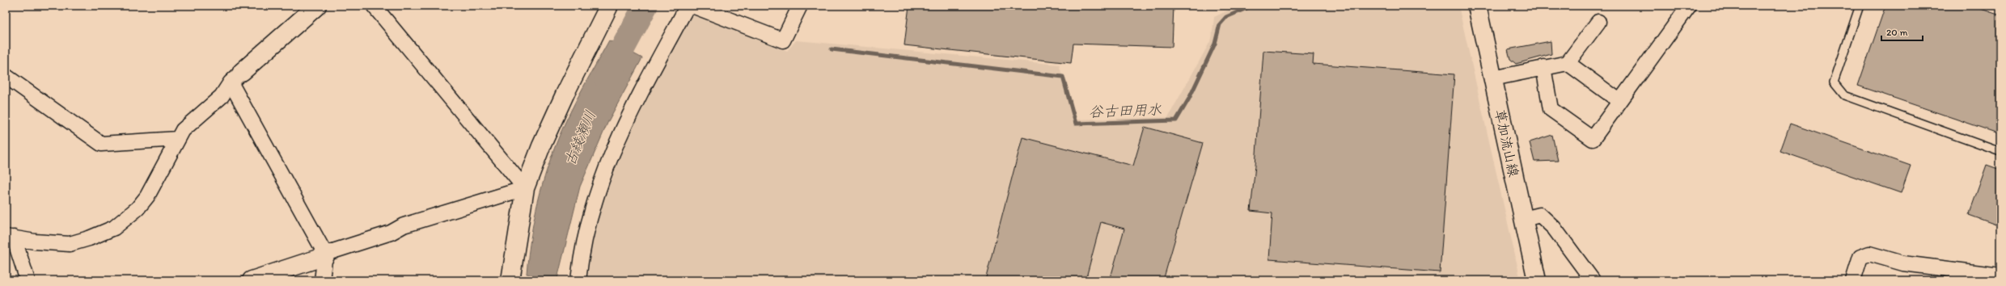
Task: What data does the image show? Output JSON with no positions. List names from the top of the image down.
{
  "streets": {
    "street": ["草加流山線"]
  },
  "water": ["谷古田用水", "古綾瀬川"],
  "scale_bar": "20 m"
}
